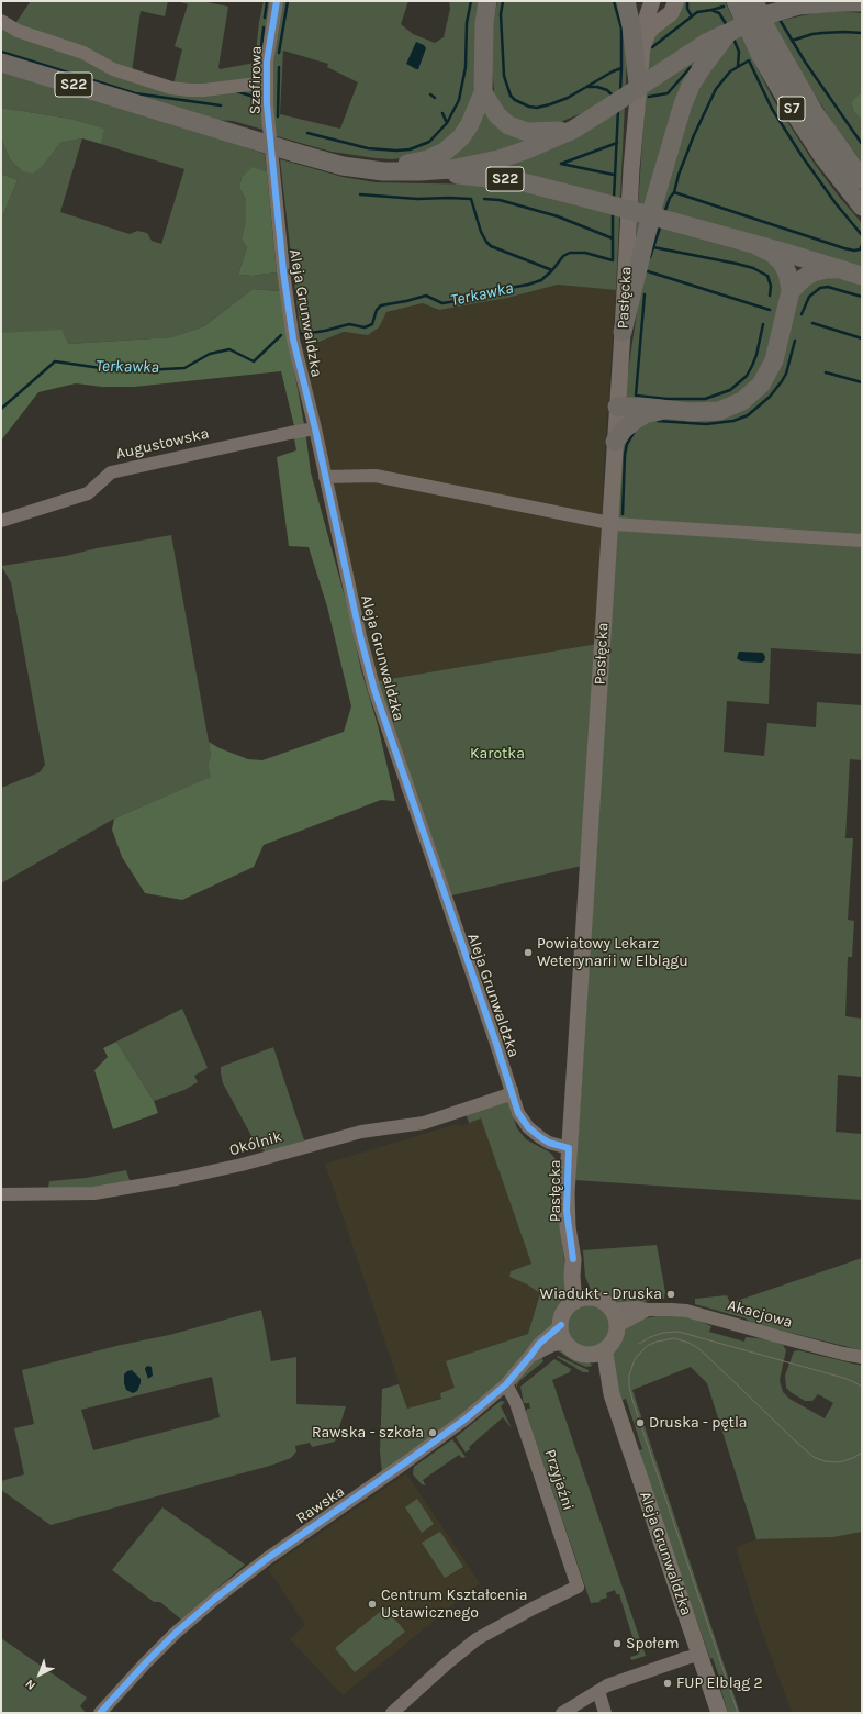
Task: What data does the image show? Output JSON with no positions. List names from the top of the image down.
{
  "streets": {
    "highway": ["S22", "S7"],
    "main road": ["Pasłęcka", "Aleja Grunwaldzka"],
    "street": [
      "Szafirowa",
      "Augustowska",
      "Okólnik",
      "Akacjowa",
      "Przyjaźni",
      "Rawska"
    ]
  },
  "crossings": [
    ["Szafirowa", "Aleja Grunwaldzka"],
    ["Pasłęcka", "Aleja Grunwaldzka"],
    ["Pasłęcka", "Akacjowa"],
    ["Pasłęcka", "Rawska"],
    ["Aleja Grunwaldzka", "Augustowska"],
    ["Aleja Grunwaldzka", "Okólnik"],
    ["Aleja Grunwaldzka", "Akacjowa"],
    ["Aleja Grunwaldzka", "Rawska"],
    ["Akacjowa", "Rawska"],
    ["Przyjaźni", "Rawska"]
  ],
  "water": ["Terkawka"],
  "parks": ["Karotka"],
  "places": [
    "Powiatowy Lekarz Weterynarii w Elblągu",
    "Wiadukt - Druska",
    "Druska - pętla",
    "Rawska - szkoła",
    "Centrum Kształcenia Ustawicznego",
    "Społem",
    "FUP Elbląg 2"
  ],
  "north": "bottom left"
}
